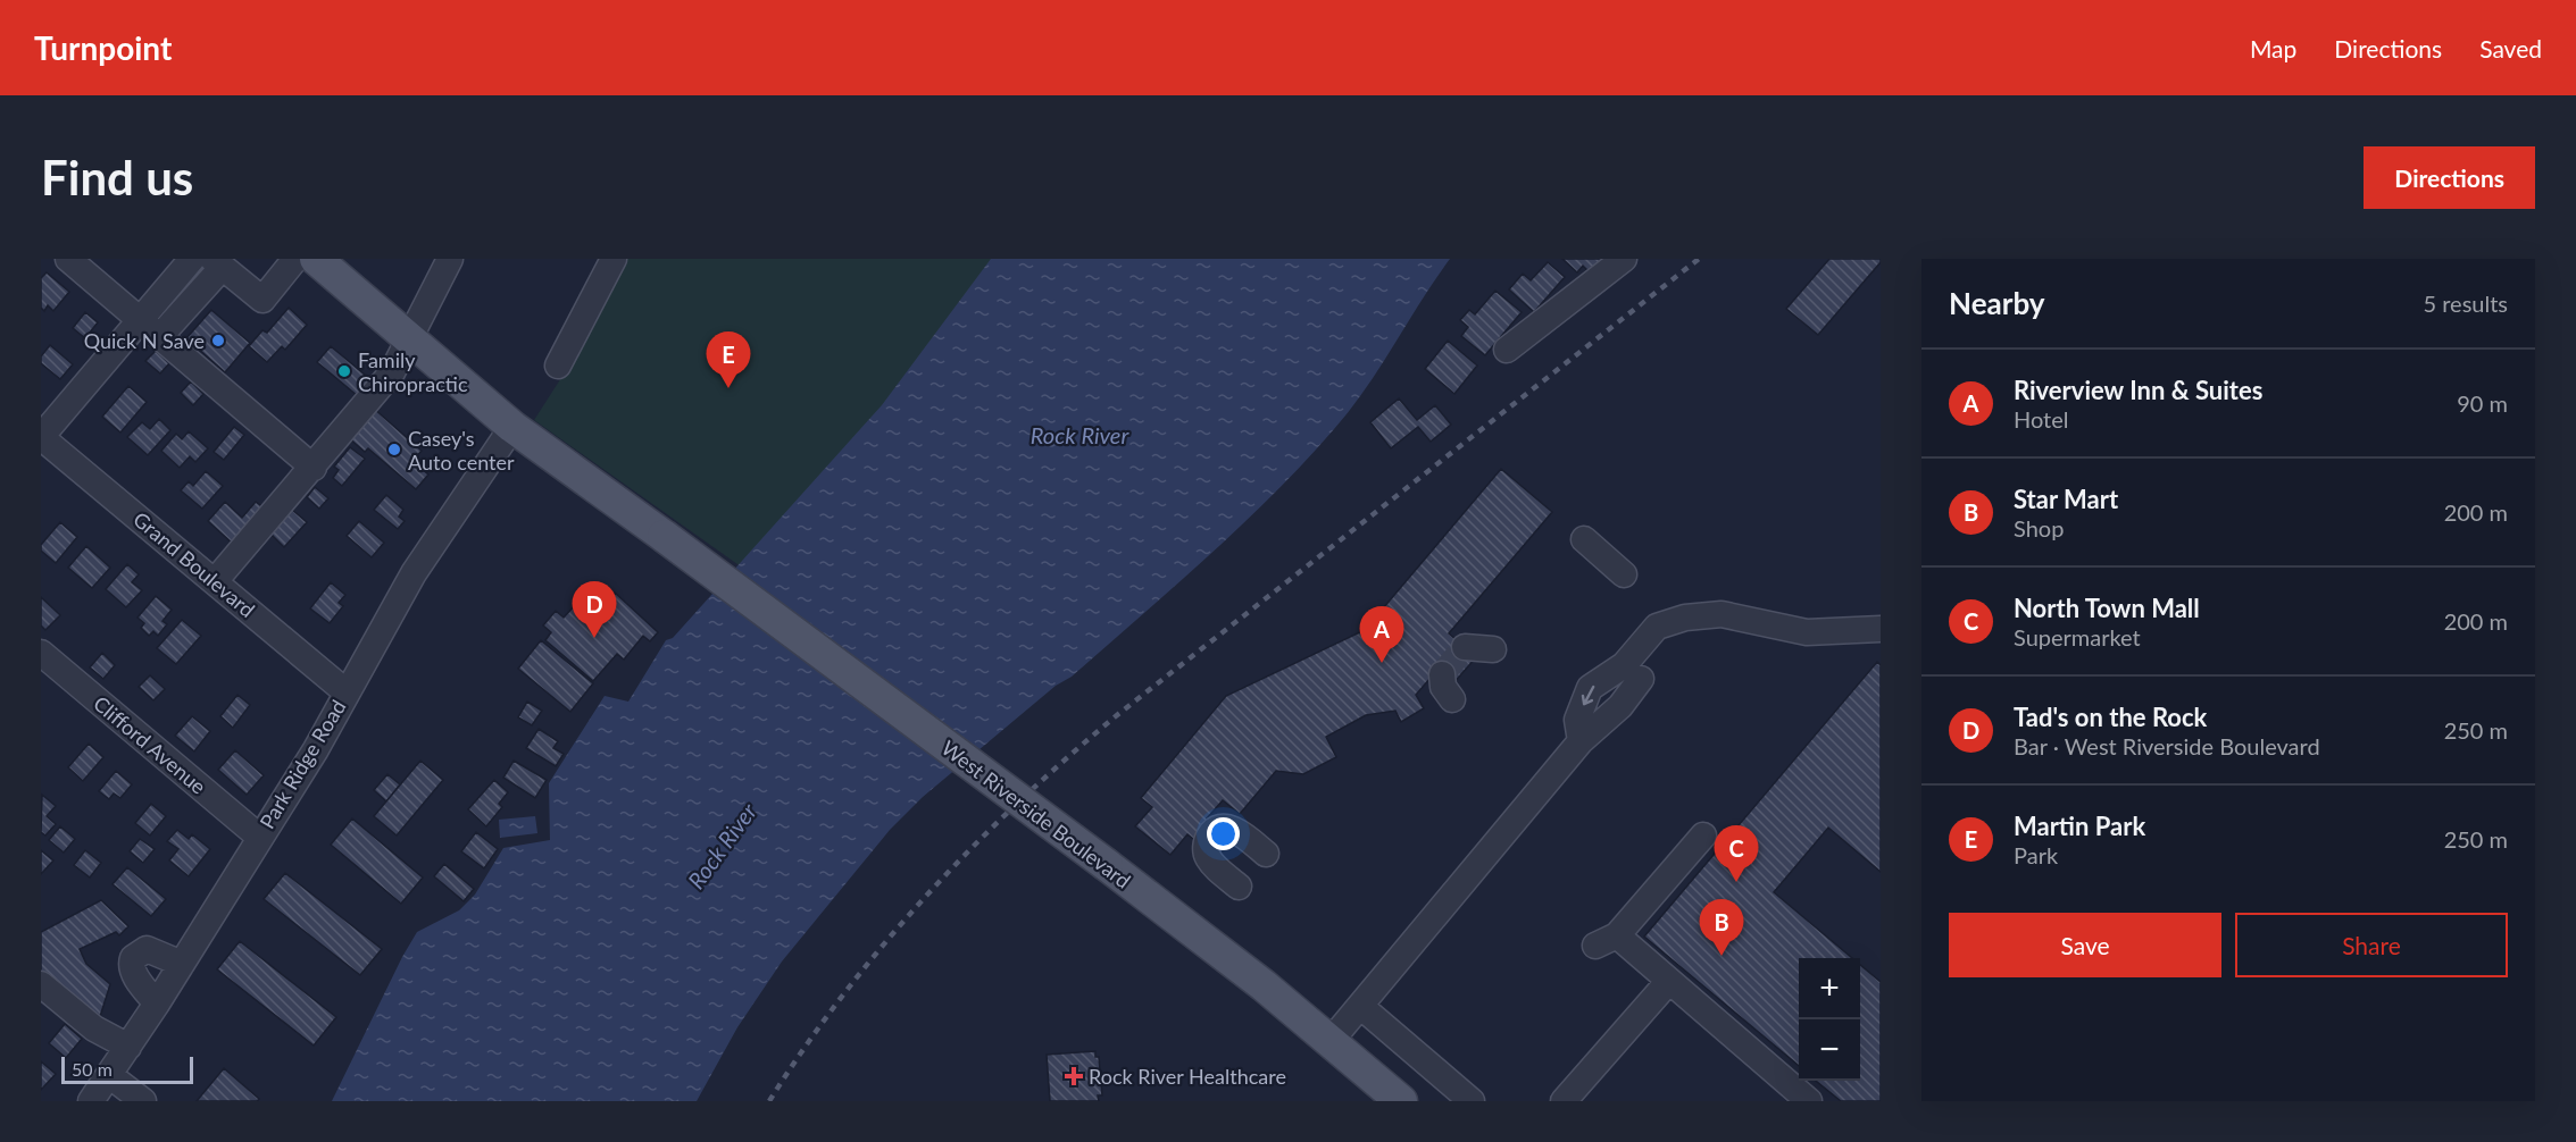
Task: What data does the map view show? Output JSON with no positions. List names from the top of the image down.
{
  "streets": {
    "main road": ["West Riverside Boulevard"],
    "street": ["Grand Boulevard", "Clifford Avenue", "Park Ridge Road"]
  },
  "crossings": [
    ["Grand Boulevard", "Park Ridge Road"],
    ["Clifford Avenue", "Park Ridge Road"],
    ["Park Ridge Road", "West Riverside Boulevard"]
  ],
  "water": ["Rock River"],
  "places": {
    "other": ["Quick N Save", "Family Chiropractic", "Casey's Auto center"],
    "health": ["Rock River Healthcare"]
  },
  "scale_bar": "50 m",
  "page": {
    "header": "Turnpoint",
    "nav": ["Map", "Directions", "Saved"],
    "buttons": [
      "Directions",
      ["Save", "Share"]
    ],
    "title": "Find us",
    "heading": ["Nearby", "5 results"],
    "pins": [
      "E",
      "D",
      "A",
      "C",
      "B"
    ],
    "list": [
      {
        "mark": "A",
        "name": "Riverview Inn & Suites",
        "note": "Hotel",
        "value": "90 m"
      },
      {
        "mark": "B",
        "name": "Star Mart",
        "note": "Shop",
        "value": "200 m"
      },
      {
        "mark": "C",
        "name": "North Town Mall",
        "note": "Supermarket",
        "value": "200 m"
      },
      {
        "mark": "D",
        "name": "Tad's on the Rock",
        "note": "Bar · West Riverside Boulevard",
        "value": "250 m"
      },
      {
        "mark": "E",
        "name": "Martin Park",
        "note": "Park",
        "value": "250 m"
      }
    ],
    "map_buttons": ["+", "−"],
    "scale": "50 m"
  }
}
